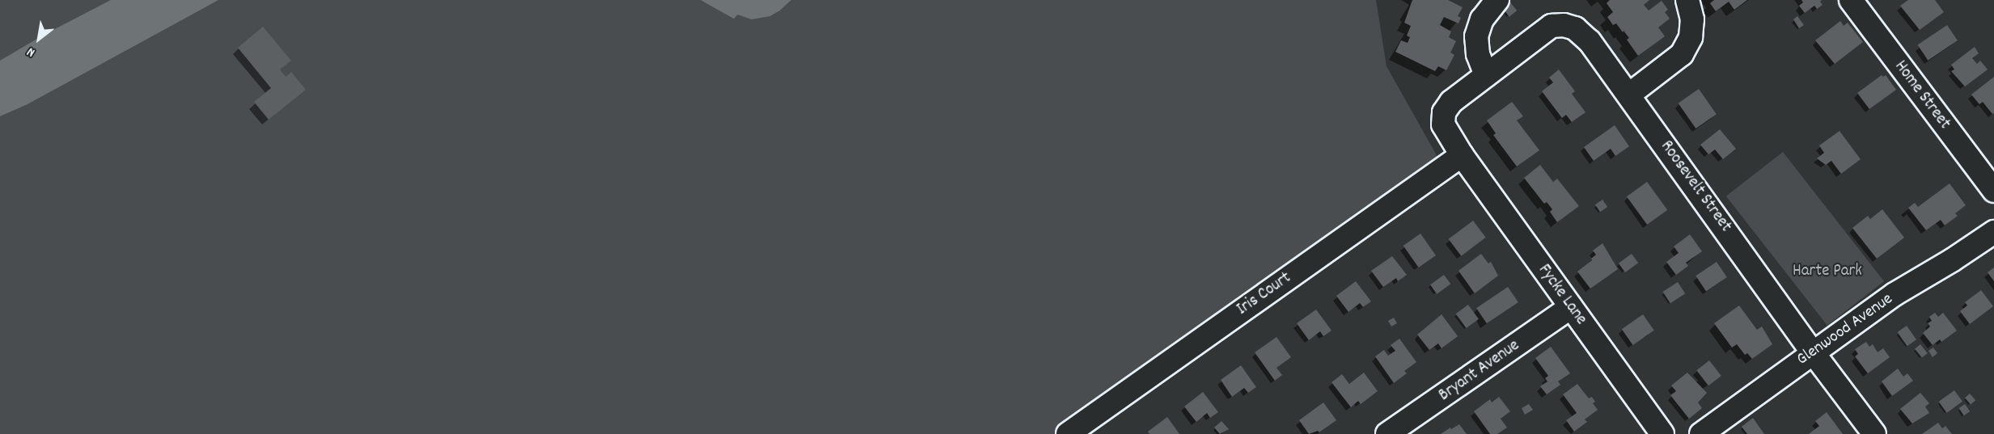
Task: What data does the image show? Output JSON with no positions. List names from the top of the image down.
{
  "streets": {
    "street": [
      "Home Street",
      "Roosevelt Street",
      "Iris Court",
      "Fycke Lane",
      "Glenwood Avenue",
      "Bryant Avenue"
    ]
  },
  "crossings": [
    ["Roosevelt Street", "Fycke Lane"],
    ["Roosevelt Street", "Glenwood Avenue"],
    ["Iris Court", "Fycke Lane"],
    ["Fycke Lane", "Bryant Avenue"]
  ],
  "parks": ["Harte Park"],
  "north": "bottom left"
}
